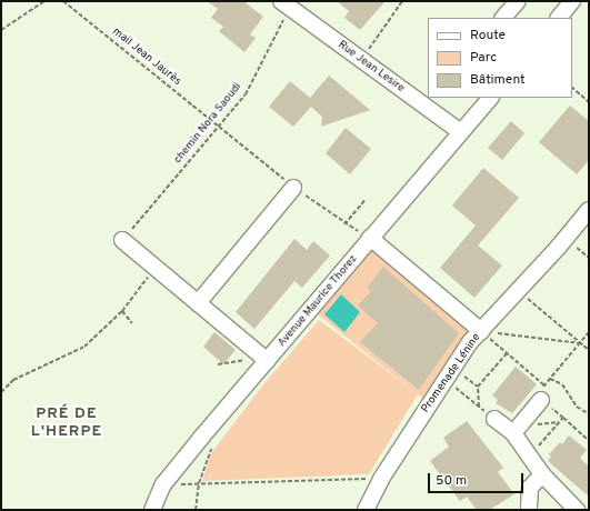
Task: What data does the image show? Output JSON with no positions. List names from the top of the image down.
{
  "streets": {
    "street": ["Rue Jean Lesire", "Avenue Maurice Thorez", "Promenade Lénine"],
    "path": ["mail Jean Jaurès", "chemin Nora Saoudi"]
  },
  "crossings": [
    ["mail Jean Jaurès", "chemin Nora Saoudi"],
    ["Rue Jean Lesire", "chemin Nora Saoudi"],
    ["Rue Jean Lesire", "Avenue Maurice Thorez"]
  ],
  "districts": ["PRÉ DE L'HERPE"],
  "legend": ["Route", "Parc", "Bâtiment"],
  "scale_bar": "50 m"
}
